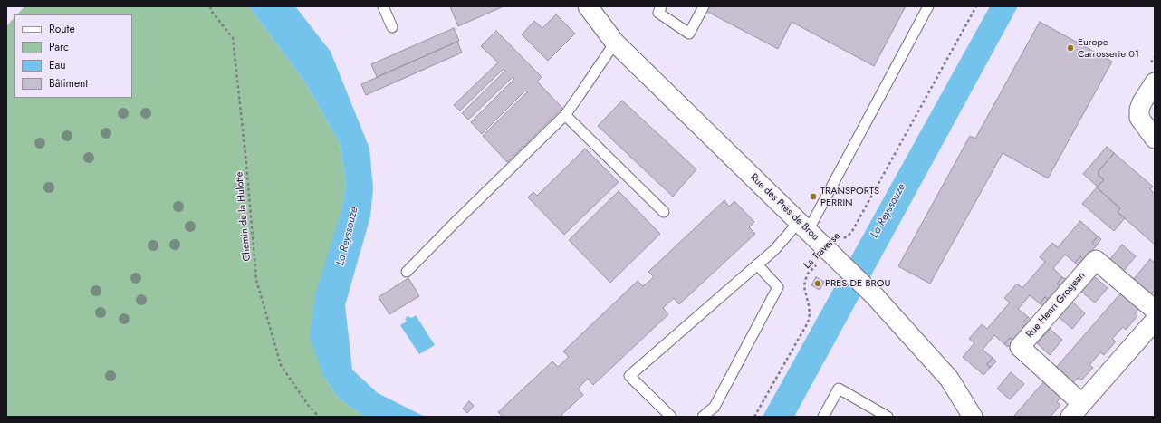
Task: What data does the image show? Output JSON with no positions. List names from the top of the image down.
{
  "streets": {
    "street": ["Rue des Prés de Brou", "Rue Henri Grosjean"],
    "path": ["Chemin de la Hulotte", "La Traverse"]
  },
  "crossings": [
    ["Rue des Prés de Brou", "La Traverse"]
  ],
  "water": ["La Reyssouze"],
  "places": ["Europe Carrosserie 01", "TRANSPORTS PERRIN", "PRES DE BROU"],
  "legend": [
    "Route",
    "Parc",
    "Eau",
    "Bâtiment"
  ]
}
